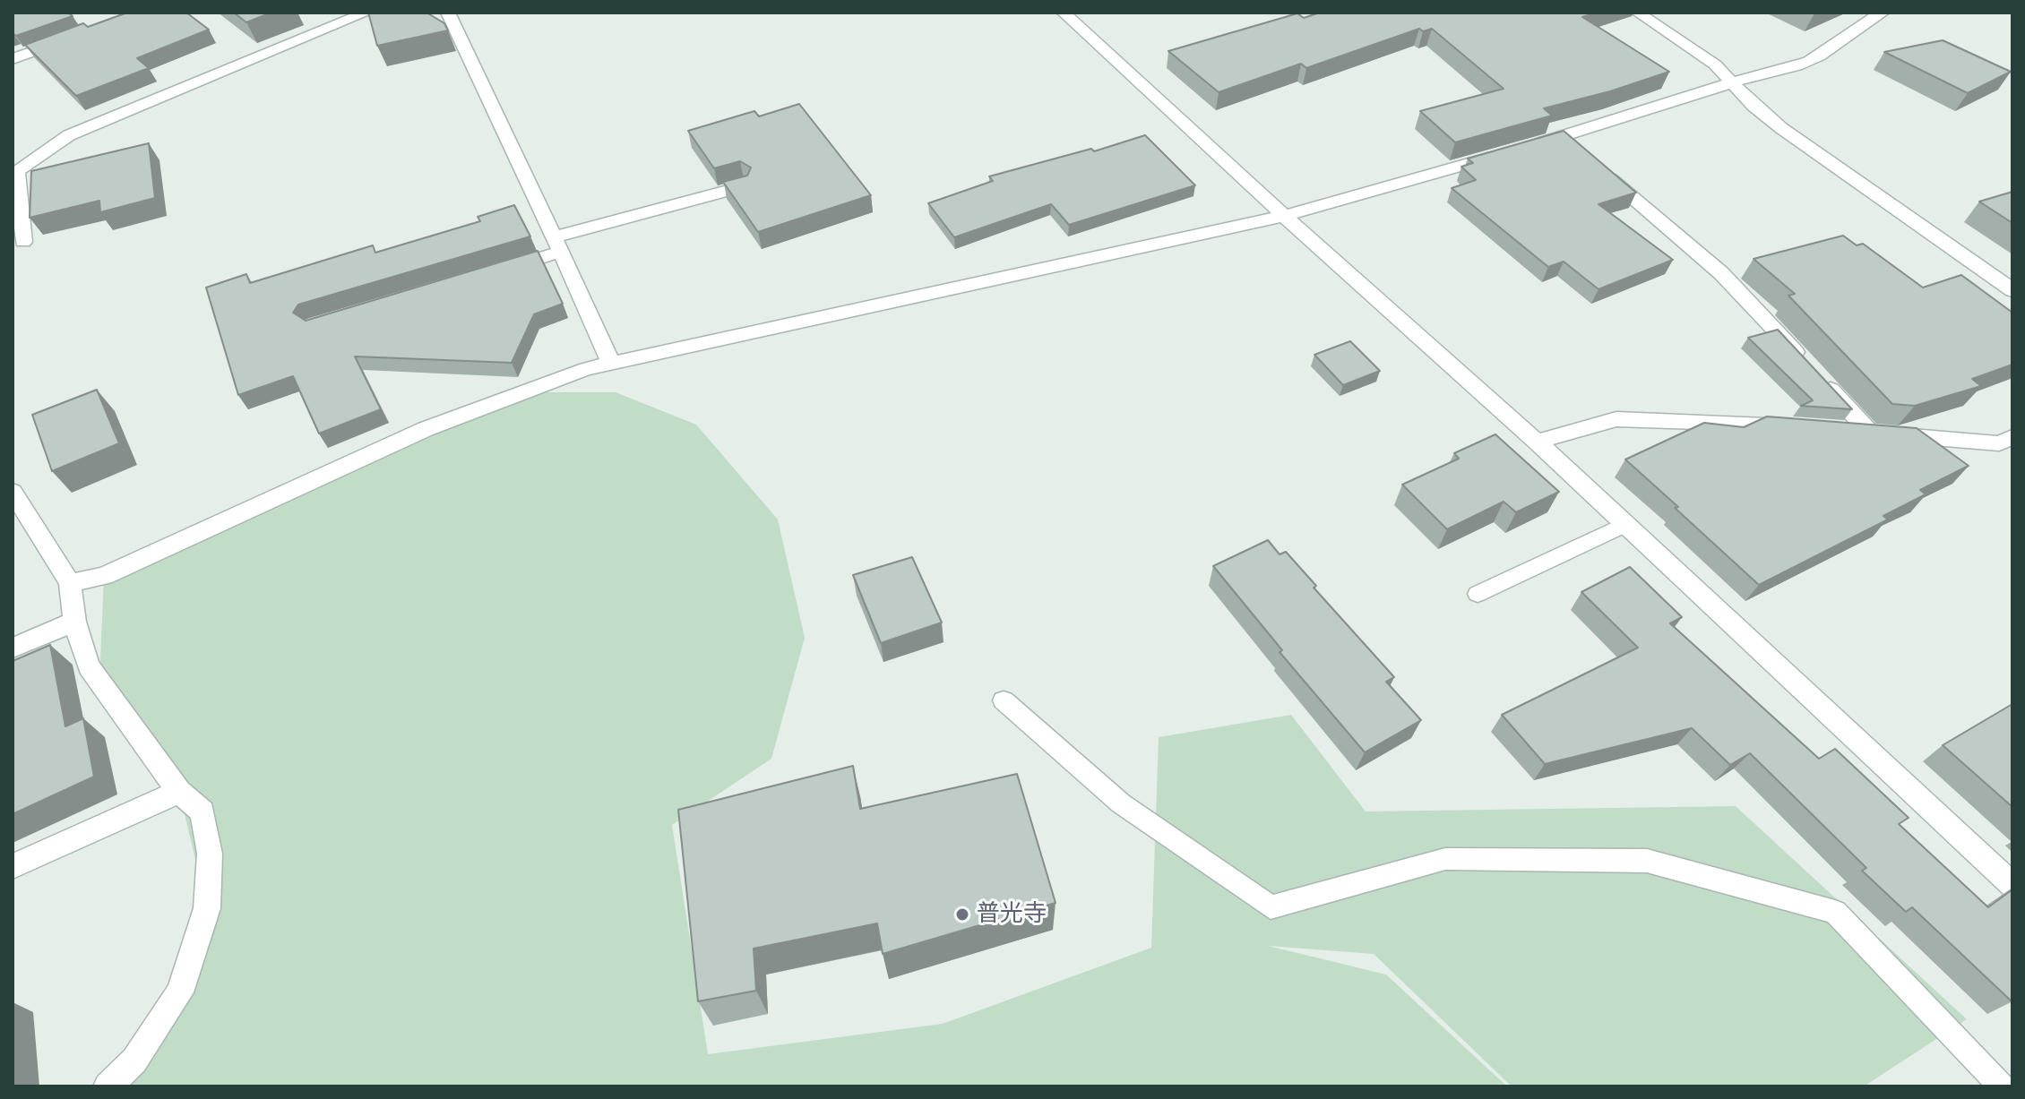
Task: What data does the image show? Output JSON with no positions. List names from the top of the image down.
{
  "places": ["普光寺"]
}
